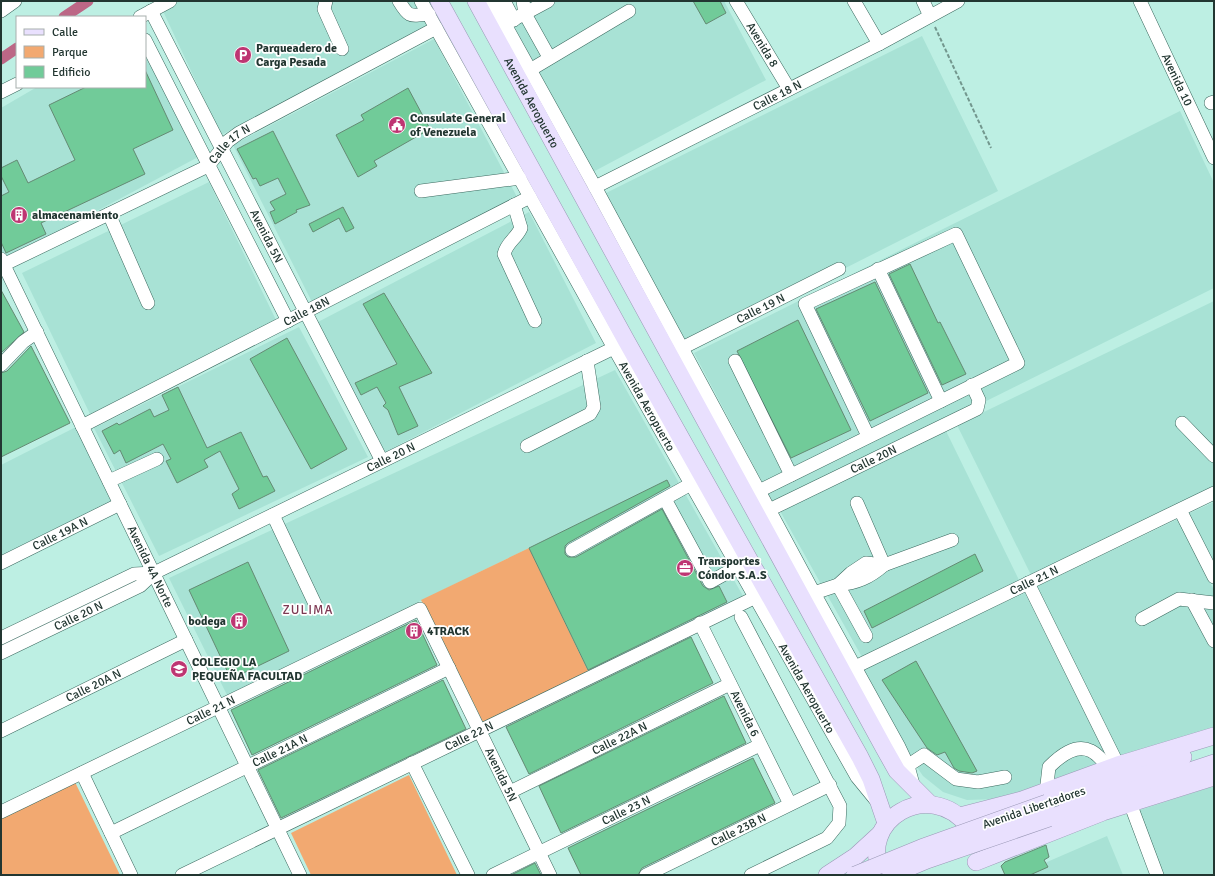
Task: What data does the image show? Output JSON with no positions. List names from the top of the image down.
{
  "streets": {
    "main road": ["Avenida Aeropuerto", "Avenida Libertadores"],
    "street": [
      "Avenida 8",
      "Avenida 10",
      "Calle 18 N",
      "Calle 17 N",
      "Avenida 5N",
      "Calle 19 N",
      "Calle 18N",
      "Calle 20 N",
      "Calle 20N",
      "Calle 19A N",
      "Avenida 4A Norte",
      "Calle 21 N",
      "Calle 20A N",
      "Avenida 6",
      "Calle 22 N",
      "Calle 22A N",
      "Calle 21A N",
      "Calle 23 N",
      "Calle 23B N"
    ]
  },
  "crossings": [
    ["Avenida 8", "Calle 18 N"],
    ["Calle 18 N", "Avenida Aeropuerto"],
    ["Avenida Aeropuerto", "Calle 17 N"],
    ["Avenida Aeropuerto", "Calle 19 N"],
    ["Avenida Aeropuerto", "Calle 18N"],
    ["Avenida Aeropuerto", "Calle 20 N"],
    ["Avenida Aeropuerto", "Calle 20N"],
    ["Avenida Aeropuerto", "Calle 21 N"],
    ["Avenida Aeropuerto", "Calle 22 N"],
    ["Avenida Aeropuerto", "Calle 23B N"],
    ["Calle 17 N", "Avenida 5N"],
    ["Calle 17 N", "Avenida 4A Norte"],
    ["Avenida 5N", "Calle 18N"],
    ["Avenida 5N", "Calle 20 N"],
    ["Avenida 5N", "Calle 21 N"],
    ["Avenida 5N", "Calle 22 N"],
    ["Avenida 5N", "Calle 22A N"],
    ["Avenida 5N", "Calle 21A N"],
    ["Avenida 5N", "Calle 23 N"],
    ["Calle 18N", "Avenida 4A Norte"],
    ["Calle 20 N", "Avenida 4A Norte"],
    ["Calle 19A N", "Avenida 4A Norte"],
    ["Avenida 4A Norte", "Calle 21 N"],
    ["Avenida 4A Norte", "Calle 20A N"],
    ["Avenida 4A Norte", "Calle 22 N"],
    ["Avenida 4A Norte", "Calle 21A N"],
    ["Avenida 6", "Calle 22 N"],
    ["Avenida 6", "Calle 22A N"],
    ["Avenida 6", "Calle 23 N"],
    ["Avenida 6", "Calle 23B N"]
  ],
  "districts": ["ZULIMA"],
  "places": {
    "parking": ["Parqueadero de Carga Pesada"],
    "public building": ["Consulate General of Venezuela"],
    "building": ["almacenamiento", "bodega", "4TRACK"],
    "office": ["Transportes Cóndor S.A.S"],
    "school or university": ["COLEGIO LA PEQUEÑA FACULTAD"]
  },
  "legend": ["Calle", "Parque", "Edificio"]
}
